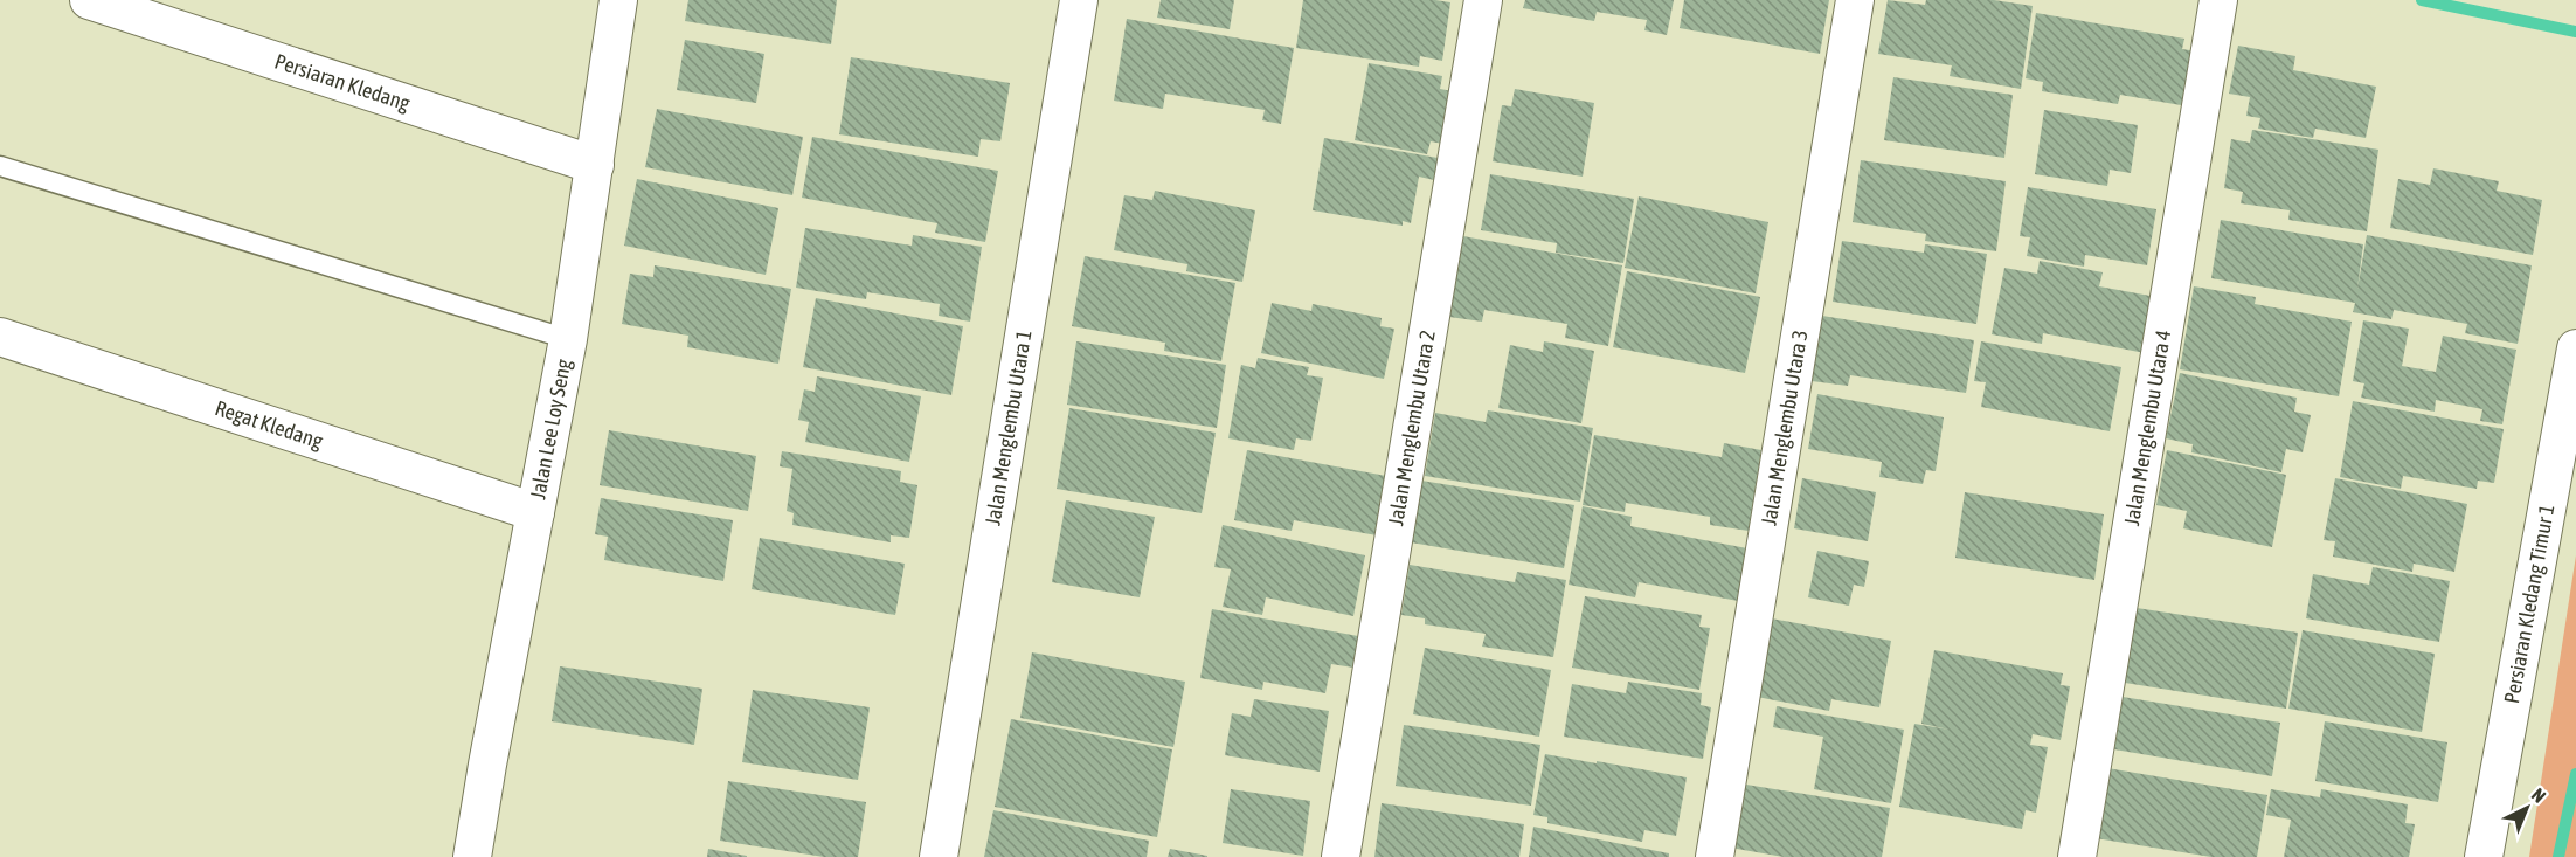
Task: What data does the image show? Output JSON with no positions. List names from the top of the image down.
{
  "streets": {
    "street": [
      "Persiaran Kledang",
      "Regat Kledang",
      "Jalan Menglembu Utara 1",
      "Jalan Menglembu Utara 2",
      "Jalan Menglembu Utara 3",
      "Jalan Lee Loy Seng",
      "Jalan Menglembu Utara 4",
      "Persiaran Kledang Timur 1"
    ]
  },
  "crossings": [
    ["Persiaran Kledang", "Jalan Lee Loy Seng"],
    ["Regat Kledang", "Jalan Lee Loy Seng"]
  ],
  "north": "top right"
}
